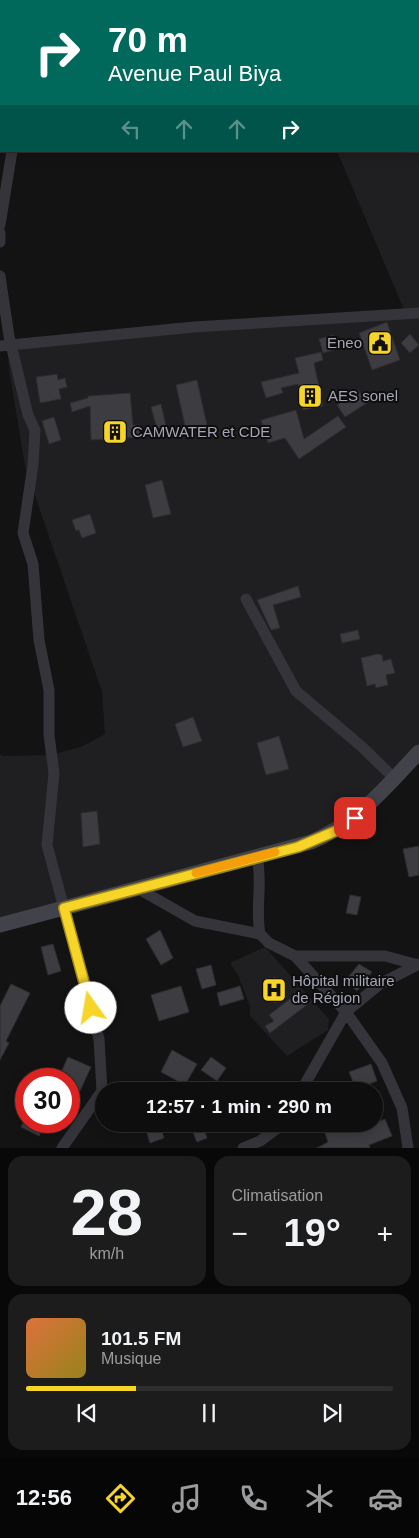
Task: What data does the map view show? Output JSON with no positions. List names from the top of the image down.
{
  "places": {
    "public building": ["Eneo"],
    "building": ["AES sonel", "CAMWATER et CDE"],
    "hospital": ["Hôpital militaire de Région"]
  },
  "page": {
    "turn": ["70 m", "Avenue Paul Biya"],
    "limit": "30",
    "trip": "12:57 · 1 min · 290 m",
    "tile": [
      ["28", "km/h"],
      "Climatisation"
    ],
    "heat": ["−", "19°", "+"],
    "song": ["101.5 FM", "Musique"],
    "tabs": "12:56"
  }
}
